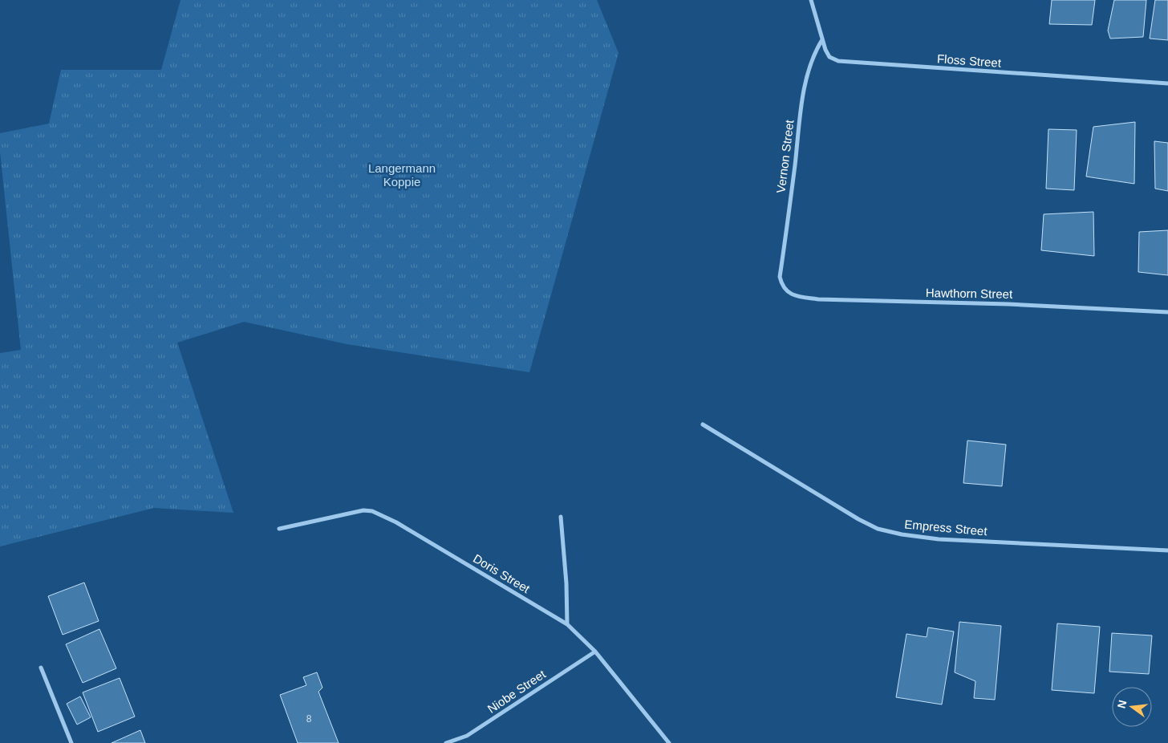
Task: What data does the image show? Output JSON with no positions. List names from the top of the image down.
{
  "streets": {
    "street": [
      "Floss Street",
      "Vernon Street",
      "Hawthorn Street",
      "Empress Street",
      "Doris Street",
      "Niobe Street"
    ]
  },
  "crossings": [
    ["Floss Street", "Vernon Street"],
    ["Vernon Street", "Hawthorn Street"],
    ["Doris Street", "Niobe Street"]
  ],
  "parks": ["Langermann Koppie"],
  "house_numbers": ["8"],
  "north": "left"
}
